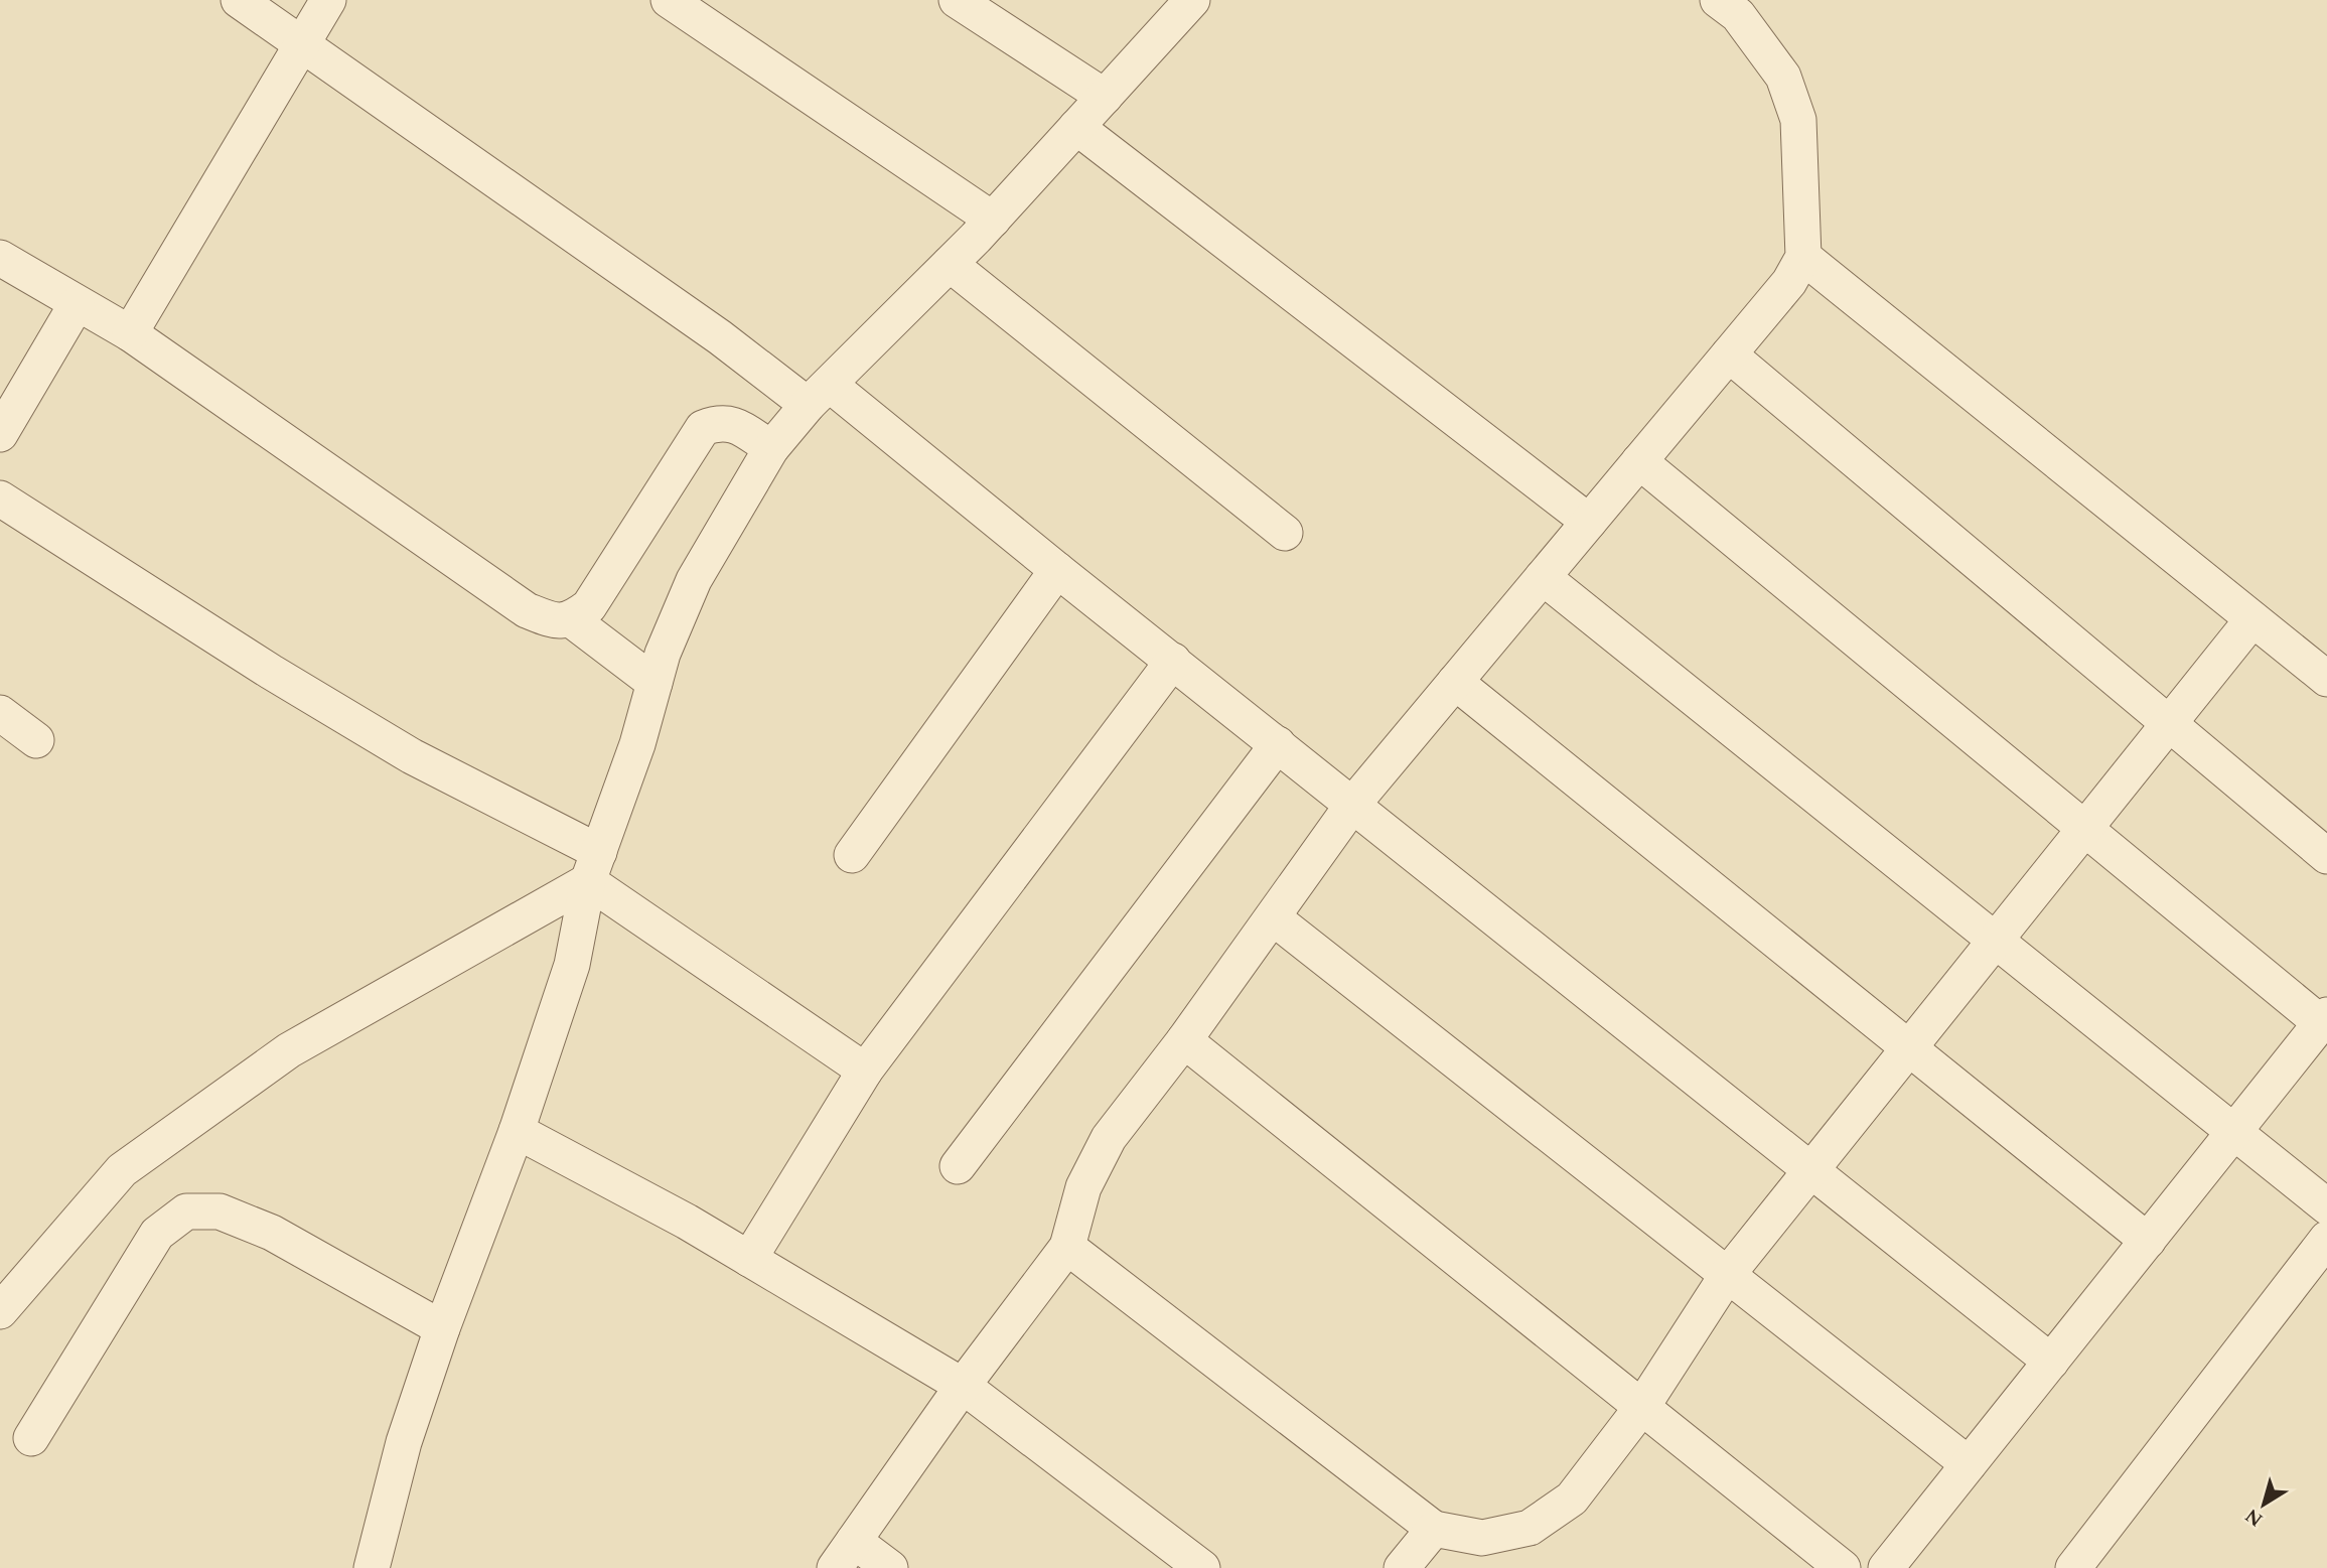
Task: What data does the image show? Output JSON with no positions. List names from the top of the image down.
{
  "north": "bottom left"
}
